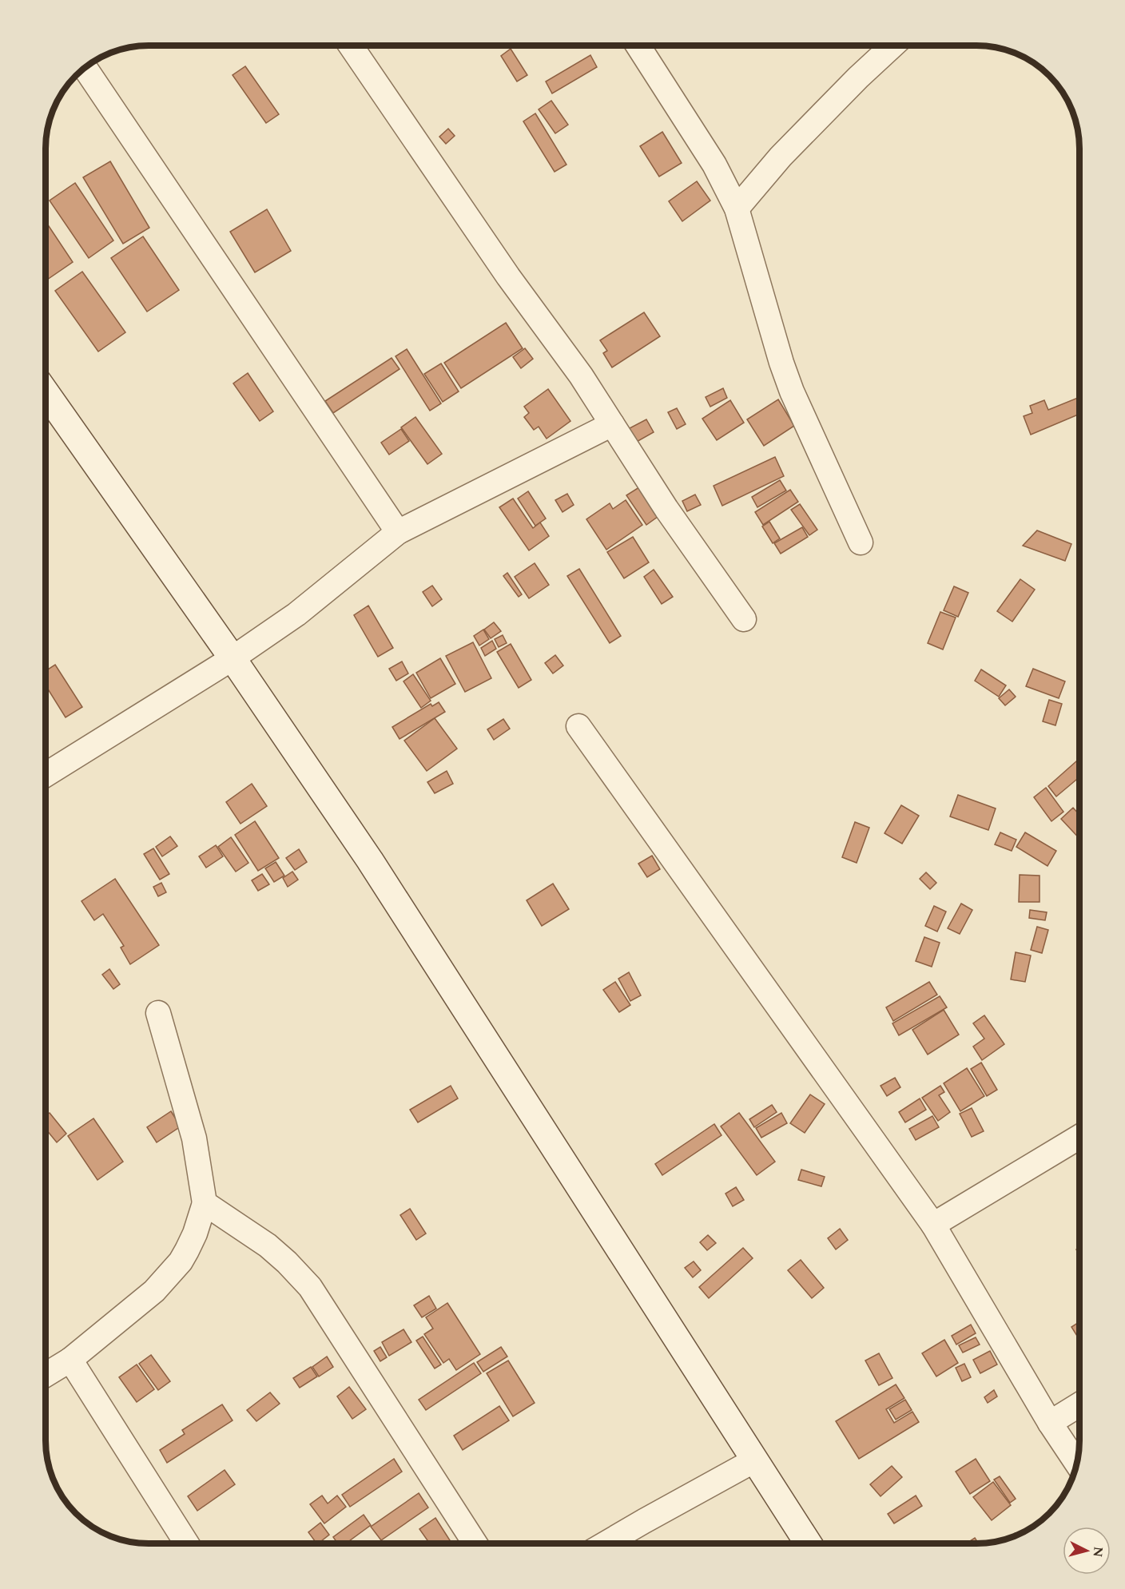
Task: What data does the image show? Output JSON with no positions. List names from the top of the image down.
{
  "north": "right"
}
